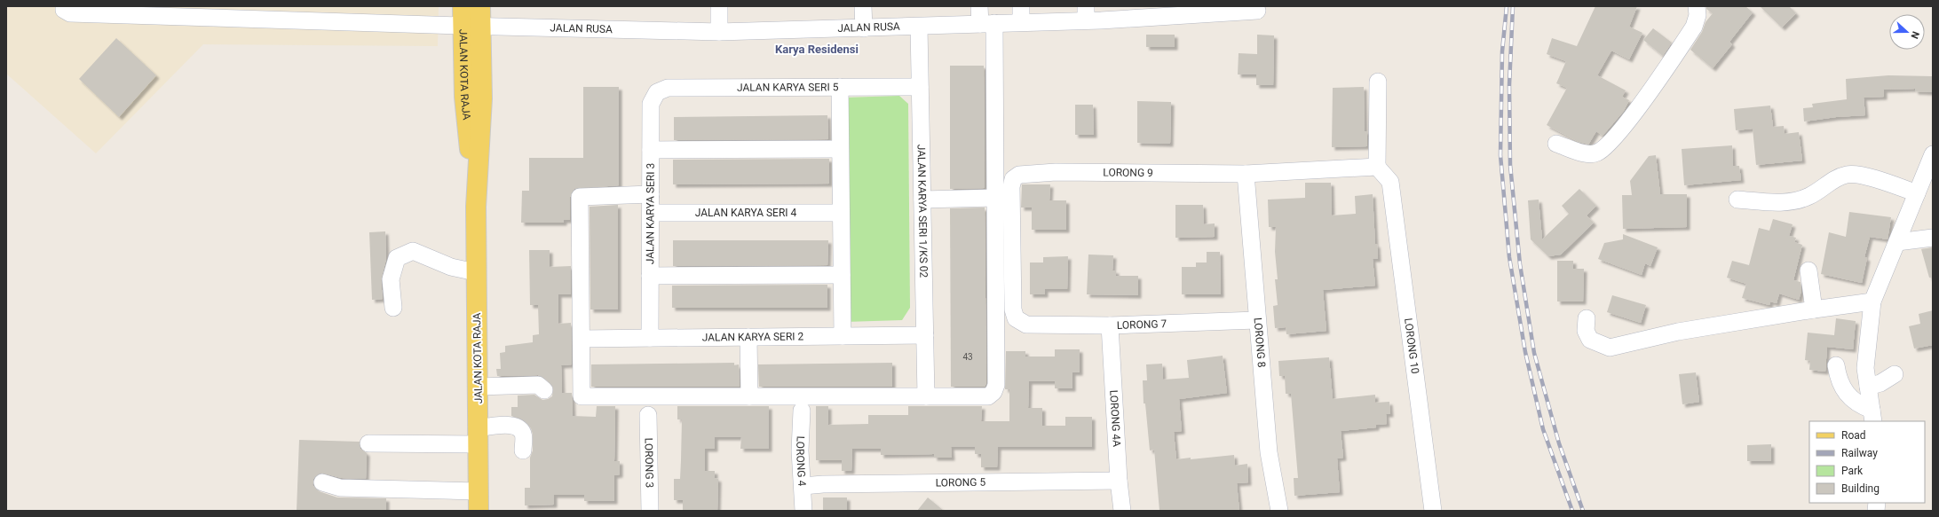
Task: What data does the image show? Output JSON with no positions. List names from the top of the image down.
{
  "streets": {
    "main road": ["JALAN KOTA RAJA"],
    "street": [
      "JALAN RUSA",
      "JALAN KARYA SERI 5",
      "LORONG 9",
      "JALAN KARYA SERI 1/KS 02",
      "JALAN KARYA SERI 4",
      "JALAN KARYA SERI 3",
      "LORONG 7",
      "JALAN KARYA SERI 2",
      "LORONG 8",
      "LORONG 10",
      "LORONG 4A",
      "LORONG 4",
      "LORONG 3",
      "LORONG 5"
    ]
  },
  "crossings": [
    ["JALAN RUSA", "JALAN KOTA RAJA"],
    ["JALAN RUSA", "JALAN KARYA SERI 1/KS 02"],
    ["JALAN KARYA SERI 5", "JALAN KARYA SERI 1/KS 02"],
    ["JALAN KARYA SERI 5", "JALAN KARYA SERI 3"],
    ["LORONG 9", "LORONG 7"],
    ["LORONG 9", "LORONG 8"],
    ["LORONG 9", "LORONG 10"],
    ["JALAN KARYA SERI 1/KS 02", "JALAN KARYA SERI 2"],
    ["JALAN KARYA SERI 4", "JALAN KARYA SERI 3"],
    ["JALAN KARYA SERI 3", "JALAN KARYA SERI 2"],
    ["LORONG 7", "LORONG 8"],
    ["LORONG 7", "LORONG 4A"],
    ["LORONG 4A", "LORONG 5"],
    ["LORONG 4", "LORONG 5"]
  ],
  "districts": ["Karya Residensi"],
  "house_numbers": ["43"],
  "legend": [
    "Road",
    "Railway",
    "Park",
    "Building"
  ],
  "north": "right"
}
